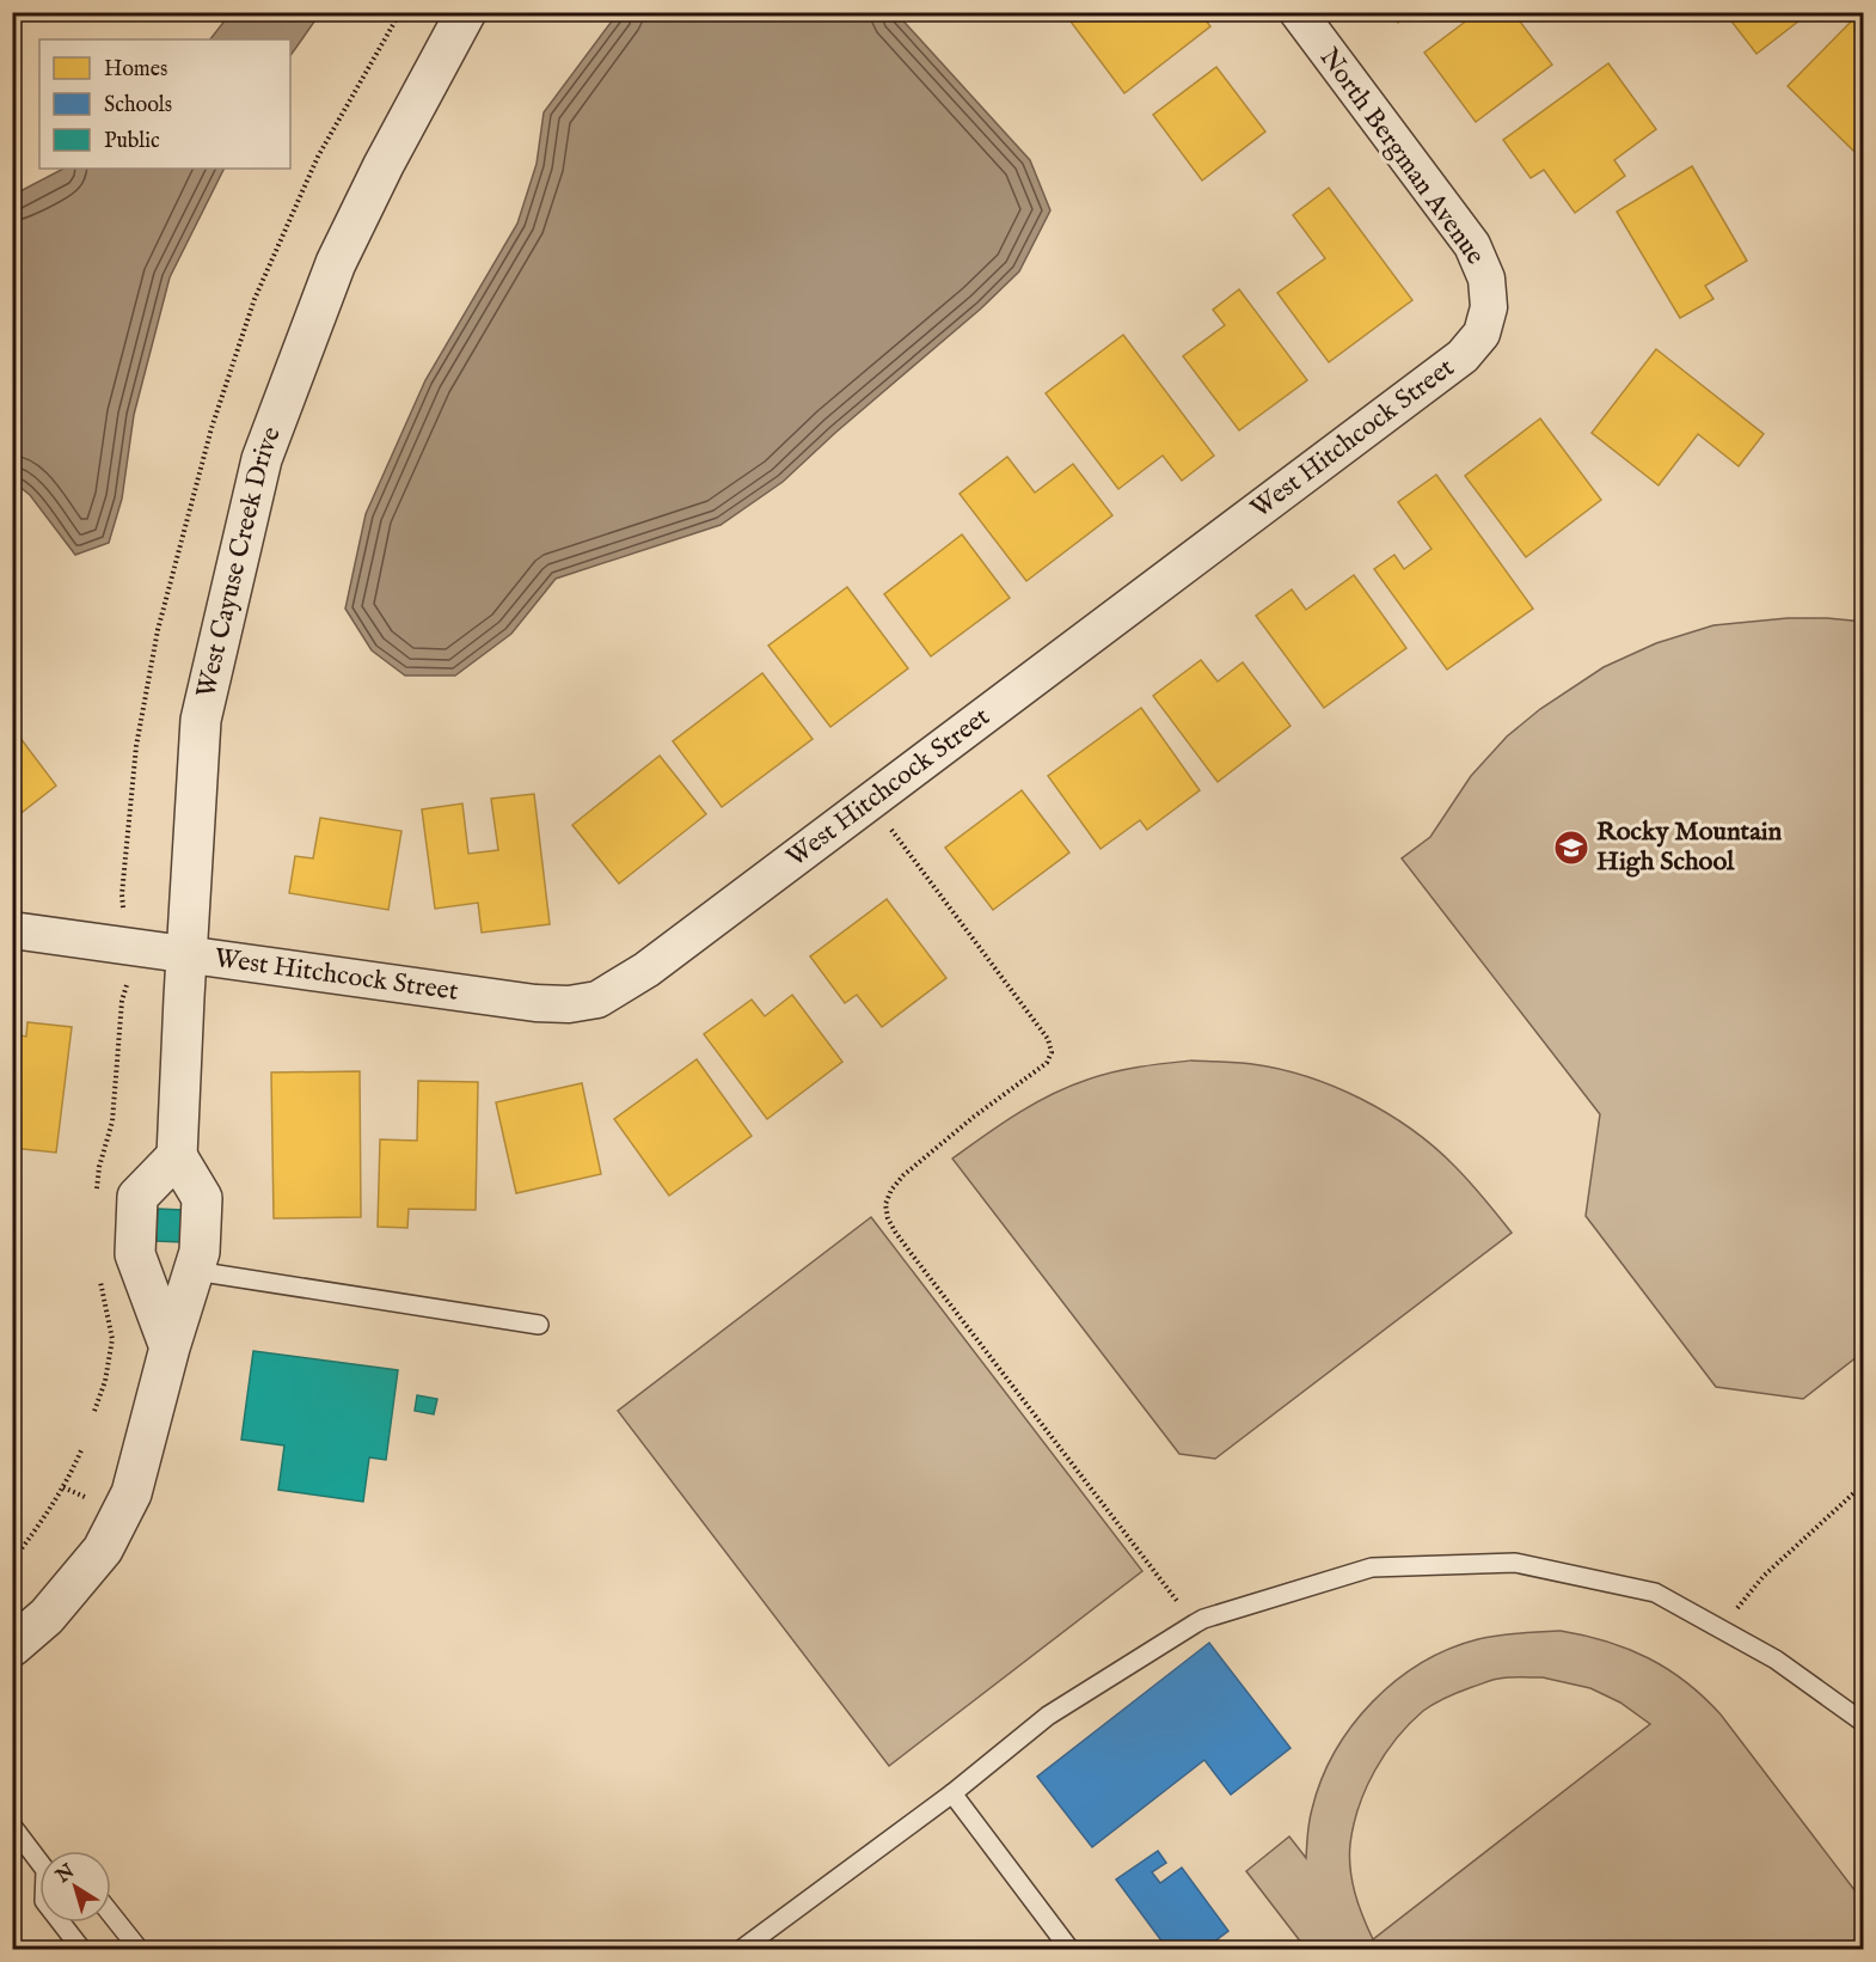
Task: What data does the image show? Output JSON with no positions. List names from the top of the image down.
{
  "streets": {
    "street": ["North Bergman Avenue", "West Hitchcock Street", "West Cayuse Creek Drive"]
  },
  "crossings": [
    ["North Bergman Avenue", "West Hitchcock Street"],
    ["West Hitchcock Street", "West Cayuse Creek Drive"]
  ],
  "places": {
    "school or university": ["Rocky Mountain High School"]
  },
  "legend": ["Homes", "Schools", "Public"],
  "north": "top left"
}
